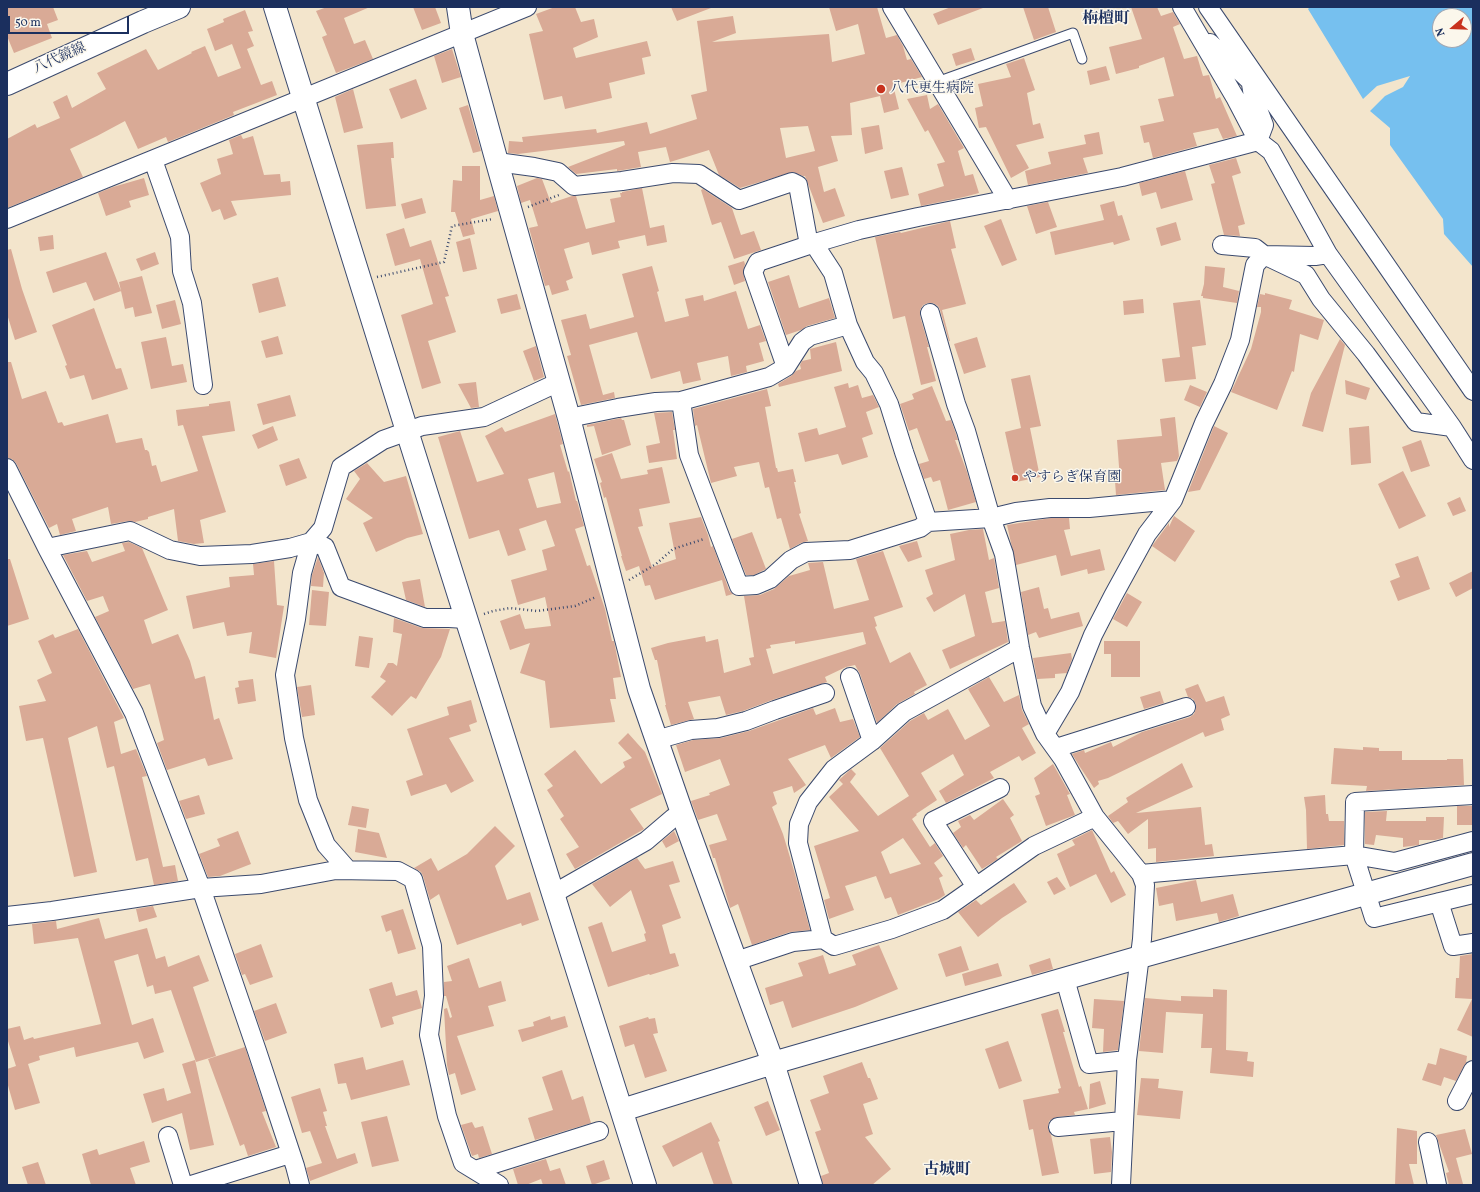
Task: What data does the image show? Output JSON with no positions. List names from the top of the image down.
{
  "streets": {
    "street": ["八代鏡線"]
  },
  "districts": ["栴檀町", "古城町"],
  "places": ["八代更生病院", "やすらぎ保育園"],
  "scale_bar": "50 m",
  "north": "left"
}
